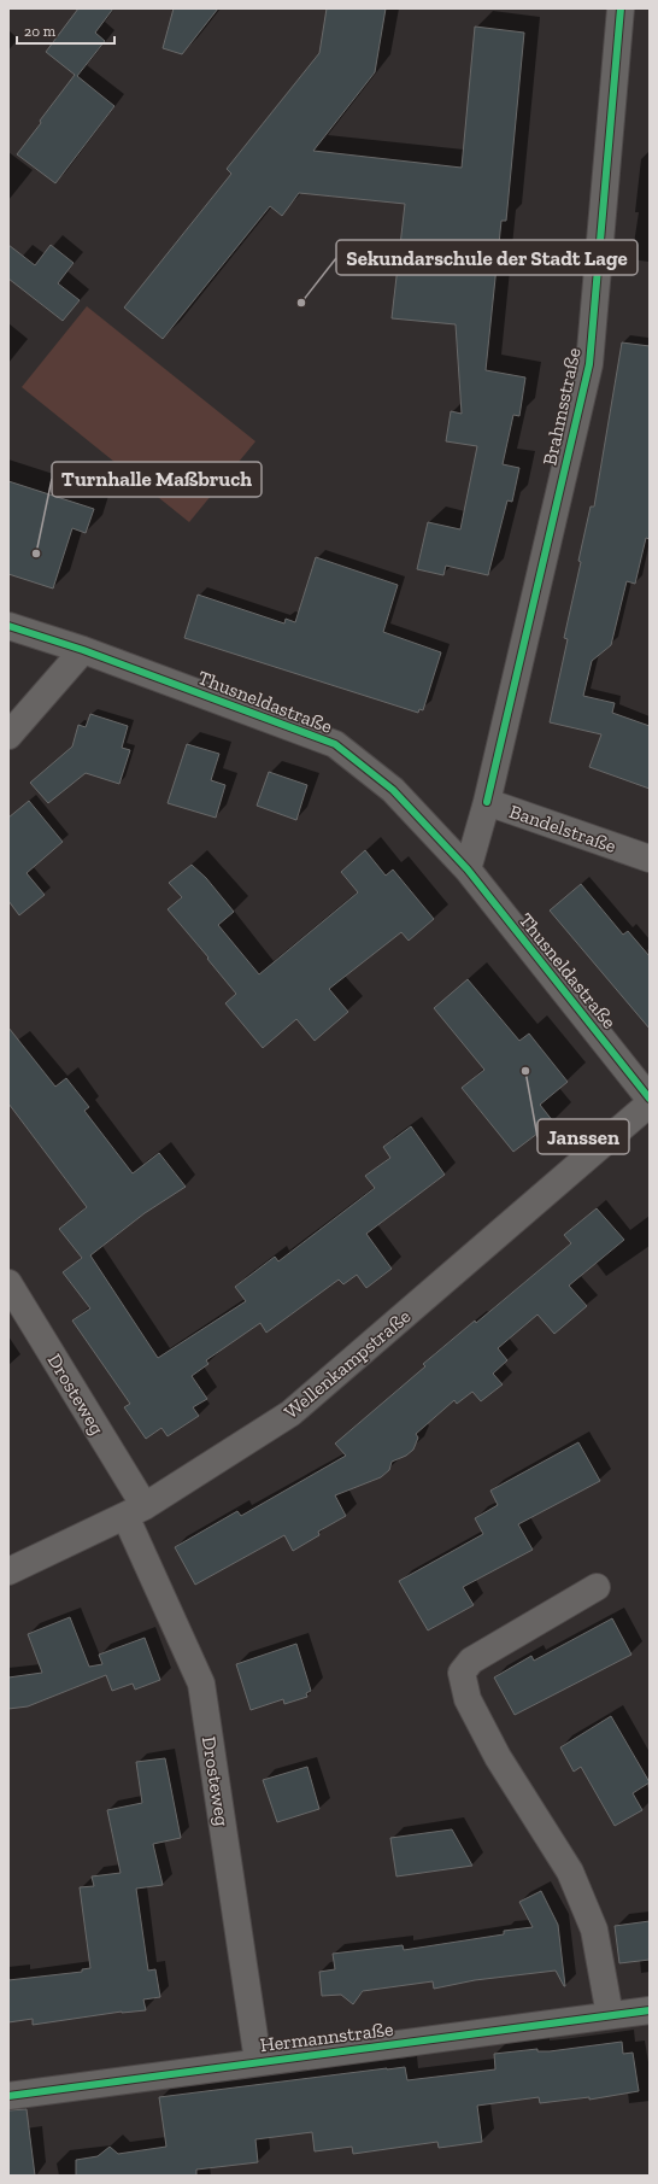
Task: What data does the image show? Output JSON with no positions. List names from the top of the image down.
{
  "streets": {
    "street": [
      "Brahmsstraße",
      "Thusneldastraße",
      "Bandelstraße",
      "Wellenkampstraße",
      "Drosteweg",
      "Hermannstraße"
    ]
  },
  "crossings": [
    ["Brahmsstraße", "Bandelstraße"],
    ["Thusneldastraße", "Bandelstraße"],
    ["Wellenkampstraße", "Drosteweg"],
    ["Drosteweg", "Hermannstraße"]
  ],
  "places": ["Sekundarschule der Stadt Lage", "Turnhalle Maßbruch", "Janssen"],
  "scale_bar": "20 m"
}
